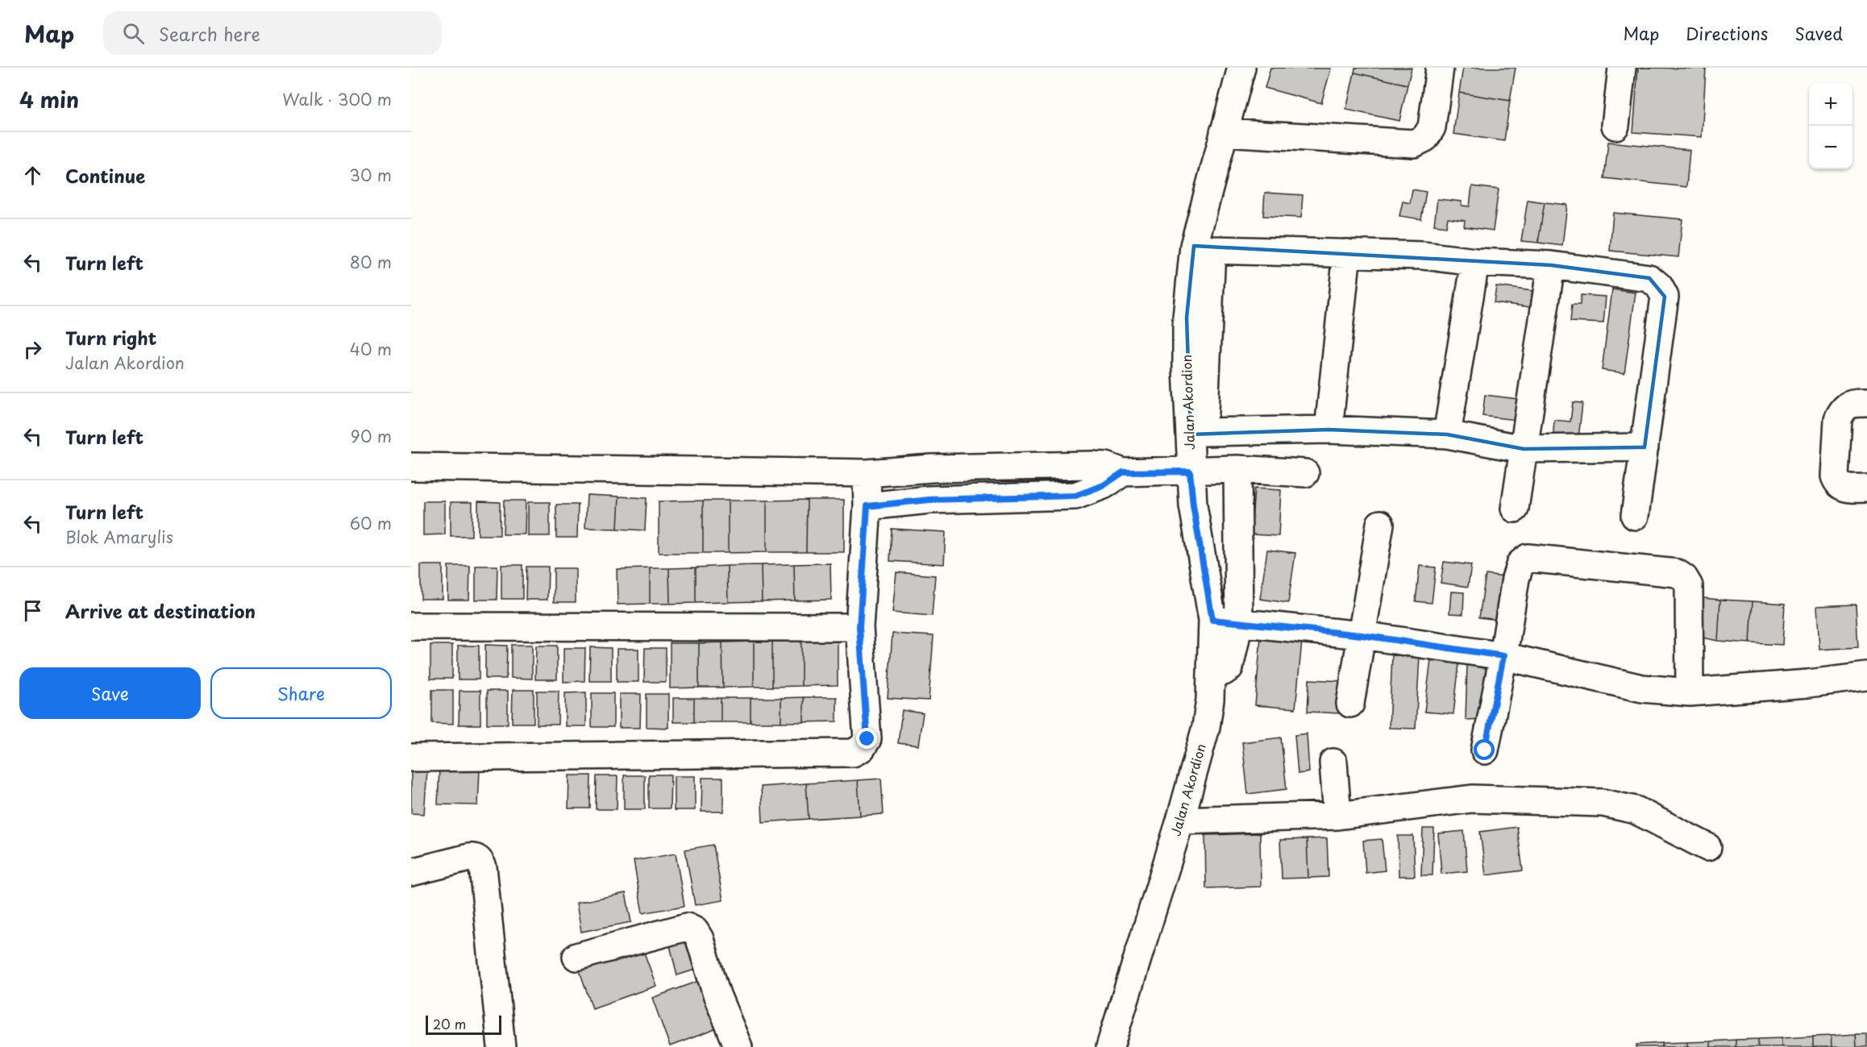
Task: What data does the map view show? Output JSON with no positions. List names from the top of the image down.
{
  "streets": {
    "street": ["Jalan Akordion"]
  },
  "scale_bar": "20 m",
  "page": {
    "header": "Map",
    "search": "Search here",
    "nav": ["Map", "Directions", "Saved"],
    "heading": ["4 min", "Walk · 300 m"],
    "map_buttons": ["+", "−"],
    "list": [
      ["Continue", "30 m"],
      ["Turn left", "80 m"],
      ["Turn right", "Jalan Akordion", "40 m"],
      ["Turn left", "90 m"],
      ["Turn left", "Blok Amarylis", "60 m"],
      "Arrive at destination"
    ],
    "buttons": ["Save", "Share"],
    "scale": "20 m"
  }
}
